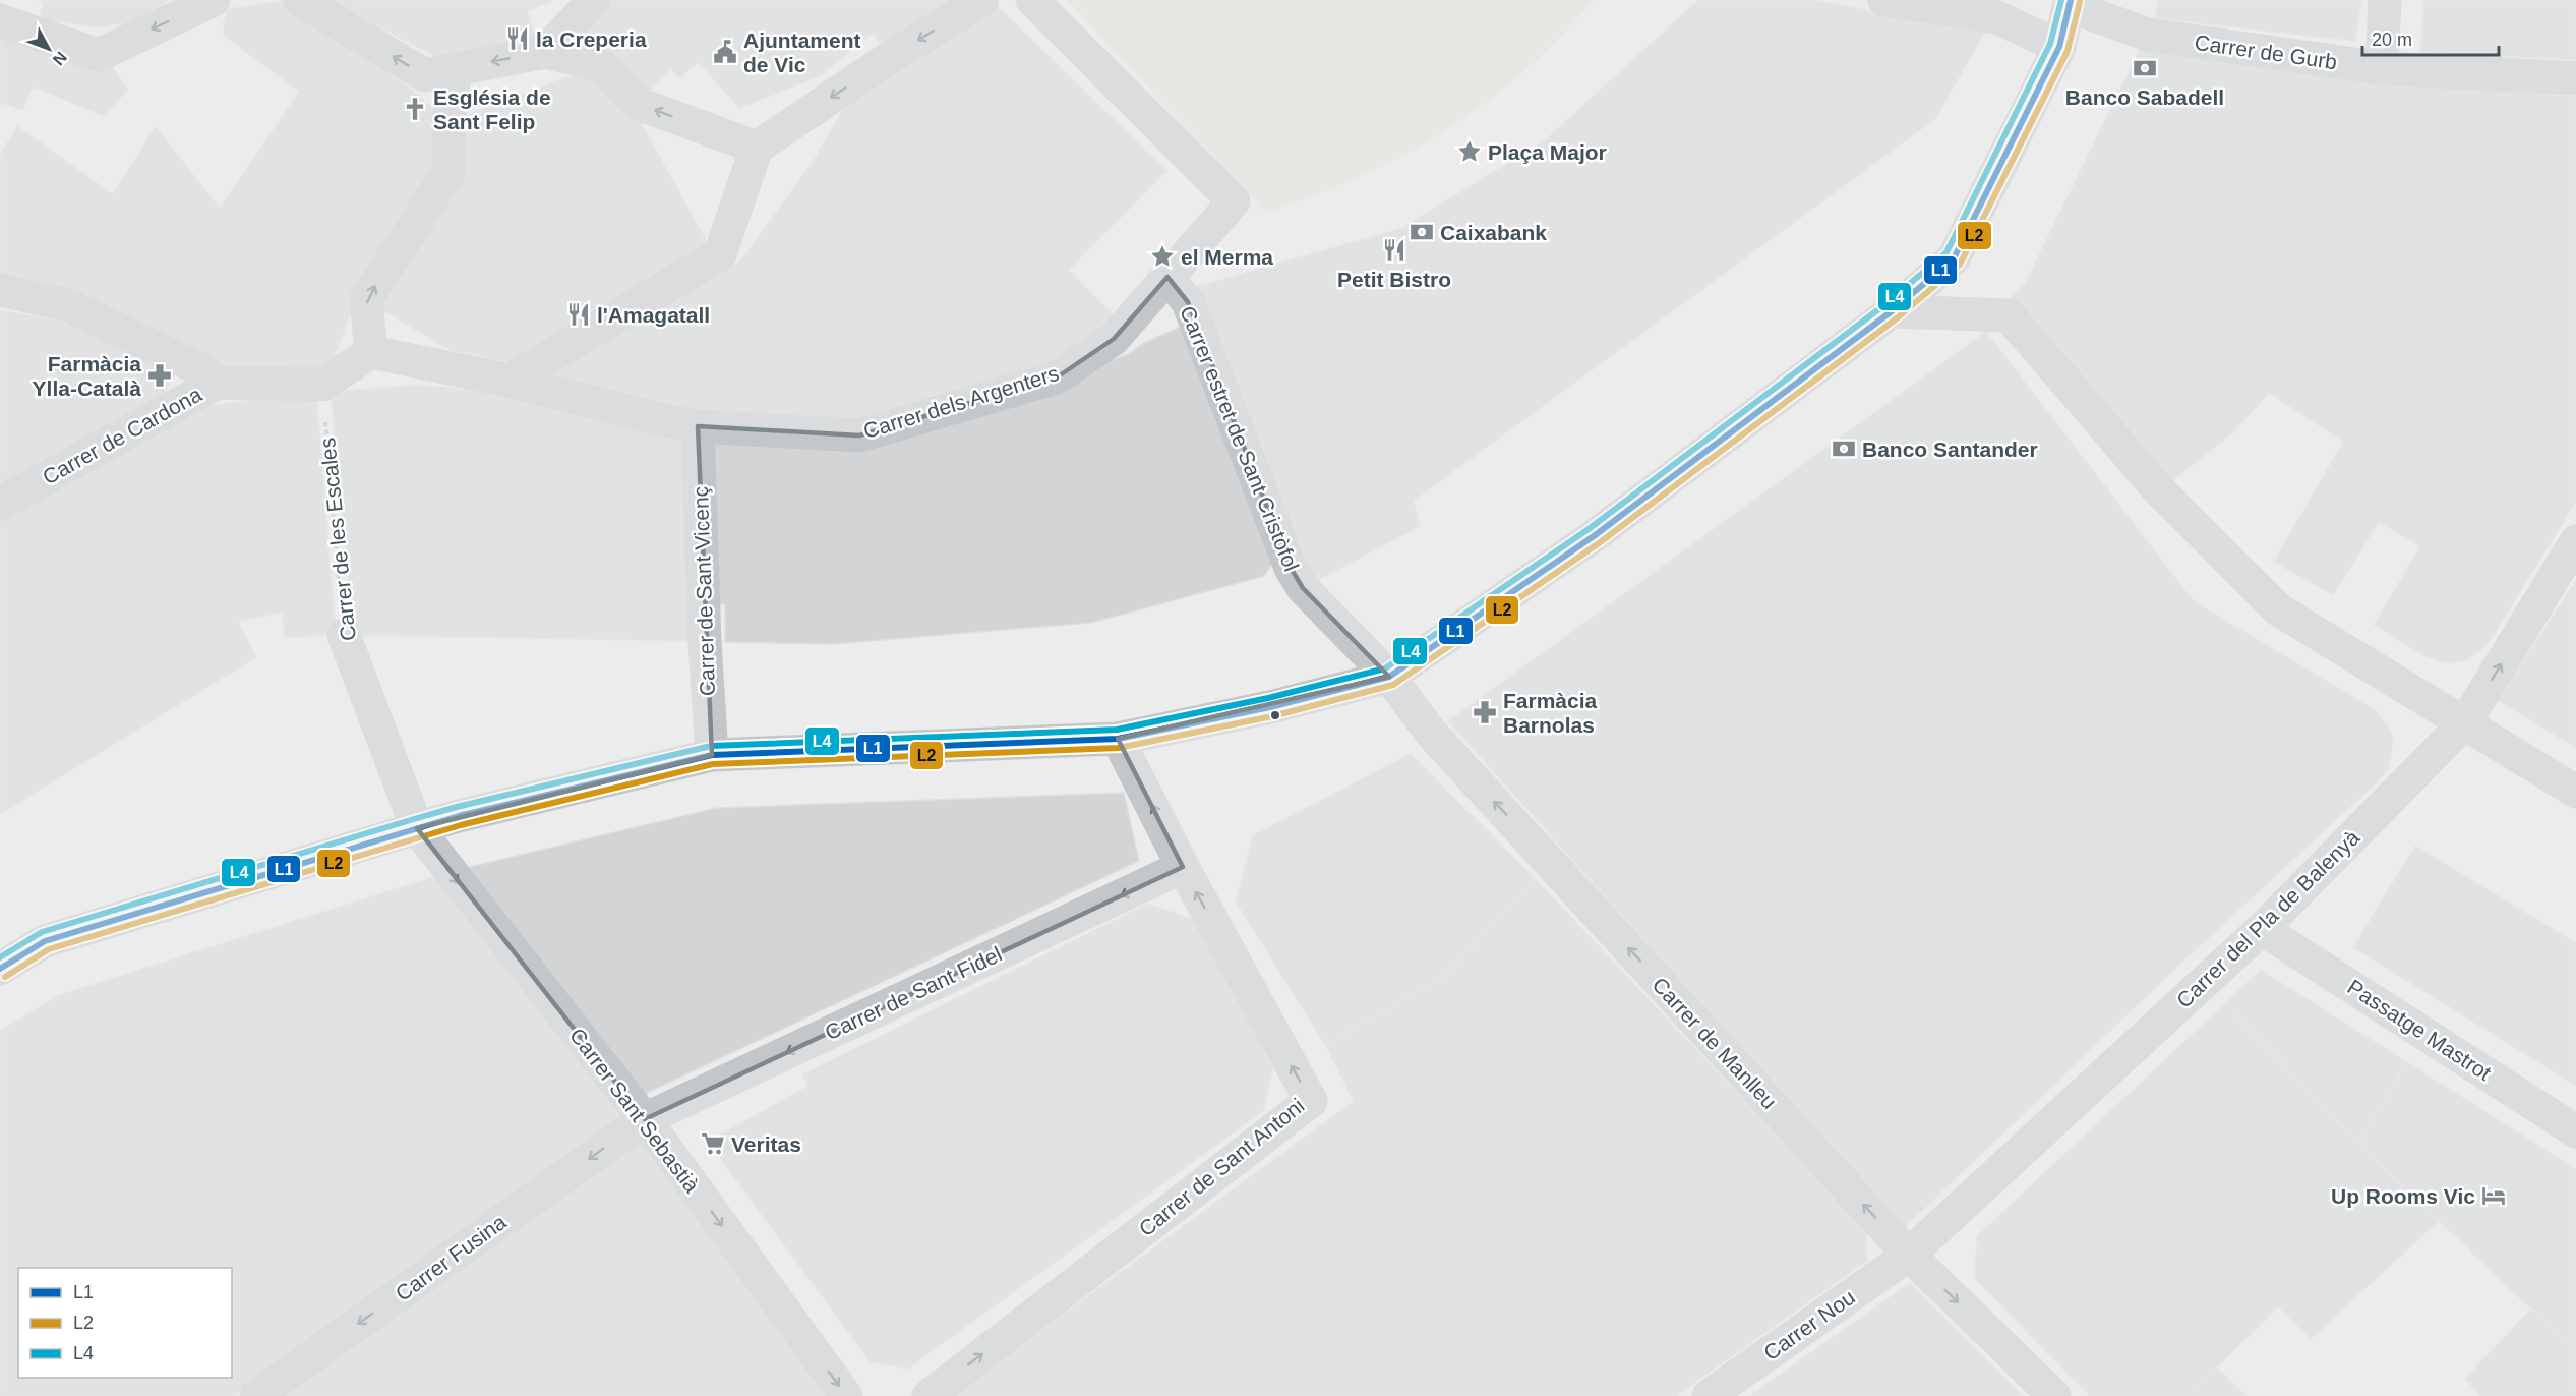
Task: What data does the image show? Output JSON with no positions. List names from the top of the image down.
{
  "streets": {
    "street": [
      "Carrer de Gurb",
      "Carrer dels Argenters",
      "Carrer de Cardona",
      "Carrer estret de Sant Cristòfol",
      "Carrer de les Escales",
      "Carrer de Sant Vicenç",
      "Carrer del Pla de Balenyà",
      "Carrer de Sant Fidel",
      "Passatge Mastrot",
      "Carrer de Manlleu",
      "Carrer Sant Sebastià",
      "Carrer de Sant Antoni",
      "Carrer Fusina",
      "Carrer Nou"
    ]
  },
  "crossings": [
    ["Carrer dels Argenters", "Carrer estret de Sant Cristòfol"],
    ["Carrer dels Argenters", "Carrer de Sant Vicenç"],
    ["Carrer de Cardona", "Carrer de les Escales"],
    ["Carrer estret de Sant Cristòfol", "Carrer de Manlleu"],
    ["Carrer de les Escales", "Carrer Sant Sebastià"],
    ["Carrer del Pla de Balenyà", "Passatge Mastrot"],
    ["Carrer del Pla de Balenyà", "Carrer de Manlleu"],
    ["Carrer del Pla de Balenyà", "Carrer Nou"],
    ["Carrer de Sant Fidel", "Carrer Sant Sebastià"],
    ["Carrer de Sant Fidel", "Carrer de Sant Antoni"],
    ["Carrer de Sant Fidel", "Carrer Fusina"],
    ["Carrer de Manlleu", "Carrer Nou"],
    ["Carrer Sant Sebastià", "Carrer Fusina"]
  ],
  "one_way": ["Carrer Sant Sebastià", "Carrer Fusina"],
  "places": {
    "restaurant": ["la Creperia", "Petit Bistro", "l'Amagatall"],
    "public building": ["Ajuntament de Vic"],
    "bank": ["Banco Sabadell", "Caixabank", "Banco Santander"],
    "church": ["Església de Sant Felip"],
    "place": ["Plaça Major", "el Merma"],
    "pharmacy": ["Farmàcia Ylla-Català", "Farmàcia Barnolas"],
    "supermarket": ["Veritas"],
    "hotel": ["Up Rooms Vic"]
  },
  "lines": ["transit line L1", "transit line L4", "transit line L2"],
  "legend": ["L1", "L2", "L4"],
  "scale_bar": "20 m",
  "north": "bottom right"
}
